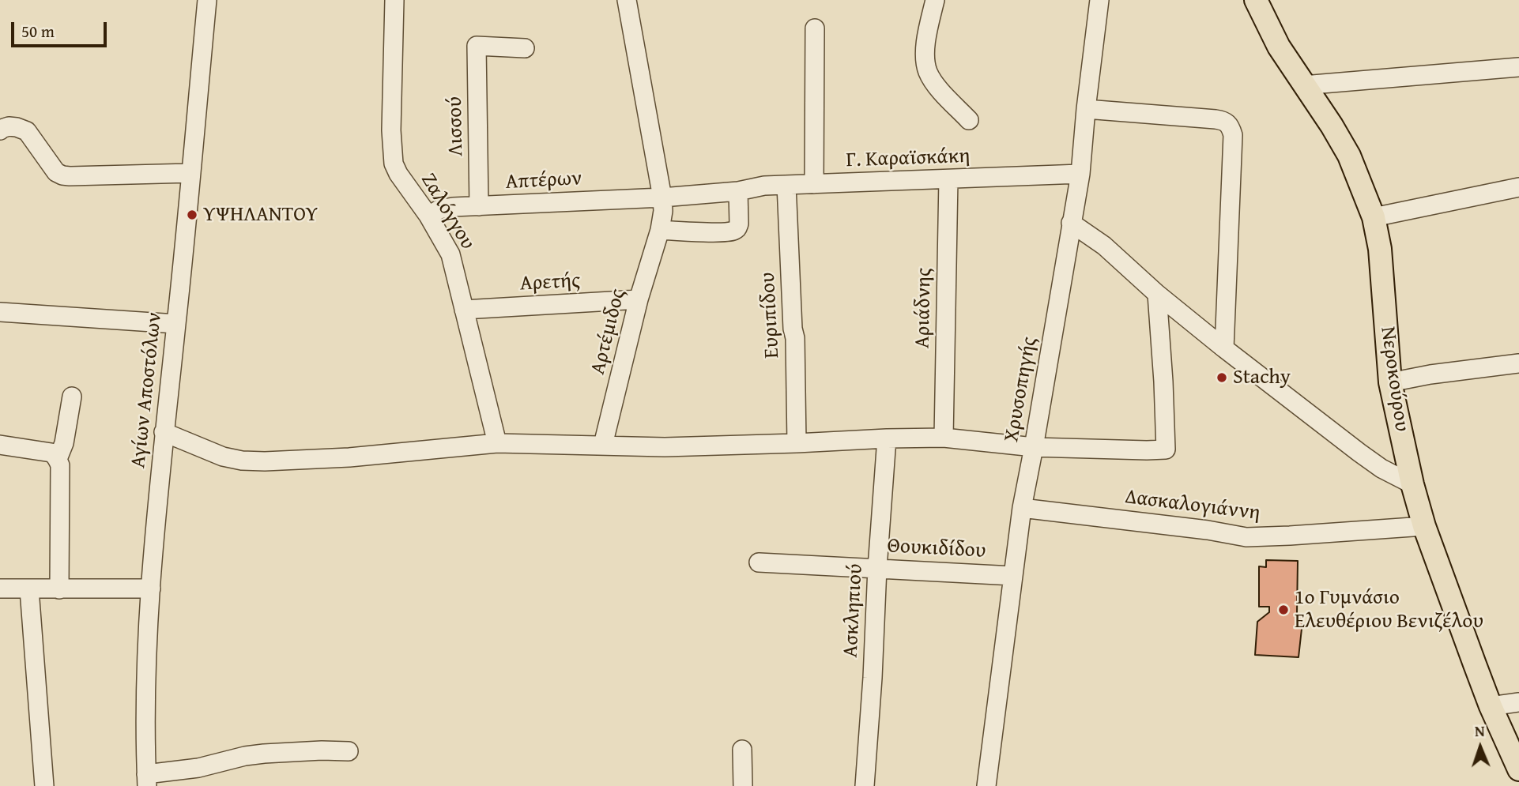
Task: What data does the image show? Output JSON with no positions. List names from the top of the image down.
{
  "streets": {
    "main road": ["Νεροκούρου"],
    "street": [
      "Λισσού",
      "Γ. Καραϊσκάκη",
      "Απτέρων",
      "Ζαλόγγου",
      "Αρετής",
      "Αριάδνης",
      "Ευριπίδου",
      "Αρτέμιδος",
      "Χρυσοπηγής",
      "Αγίων Αποστόλων",
      "Δασκαλογιάννη",
      "Θουκιδίδου",
      "Ασκληπιού"
    ]
  },
  "crossings": [
    ["Λισσού", "Απτέρων"],
    ["Γ. Καραϊσκάκη", "Απτέρων"],
    ["Γ. Καραϊσκάκη", "Αριάδνης"],
    ["Γ. Καραϊσκάκη", "Ευριπίδου"],
    ["Γ. Καραϊσκάκη", "Χρυσοπηγής"],
    ["Απτέρων", "Ζαλόγγου"],
    ["Ζαλόγγου", "Αρετής"],
    ["Αρετής", "Αρτέμιδος"],
    ["Νεροκούρου", "Δασκαλογιάννη"],
    ["Χρυσοπηγής", "Δασκαλογιάννη"],
    ["Χρυσοπηγής", "Θουκιδίδου"],
    ["Θουκιδίδου", "Ασκληπιού"]
  ],
  "places": ["ΥΨΗΛΑΝΤΟΥ", "Stachy", "1ο Γυμνάσιο Ελευθέριου Βενιζέλου"],
  "scale_bar": "50 m",
  "north": "top"
}
